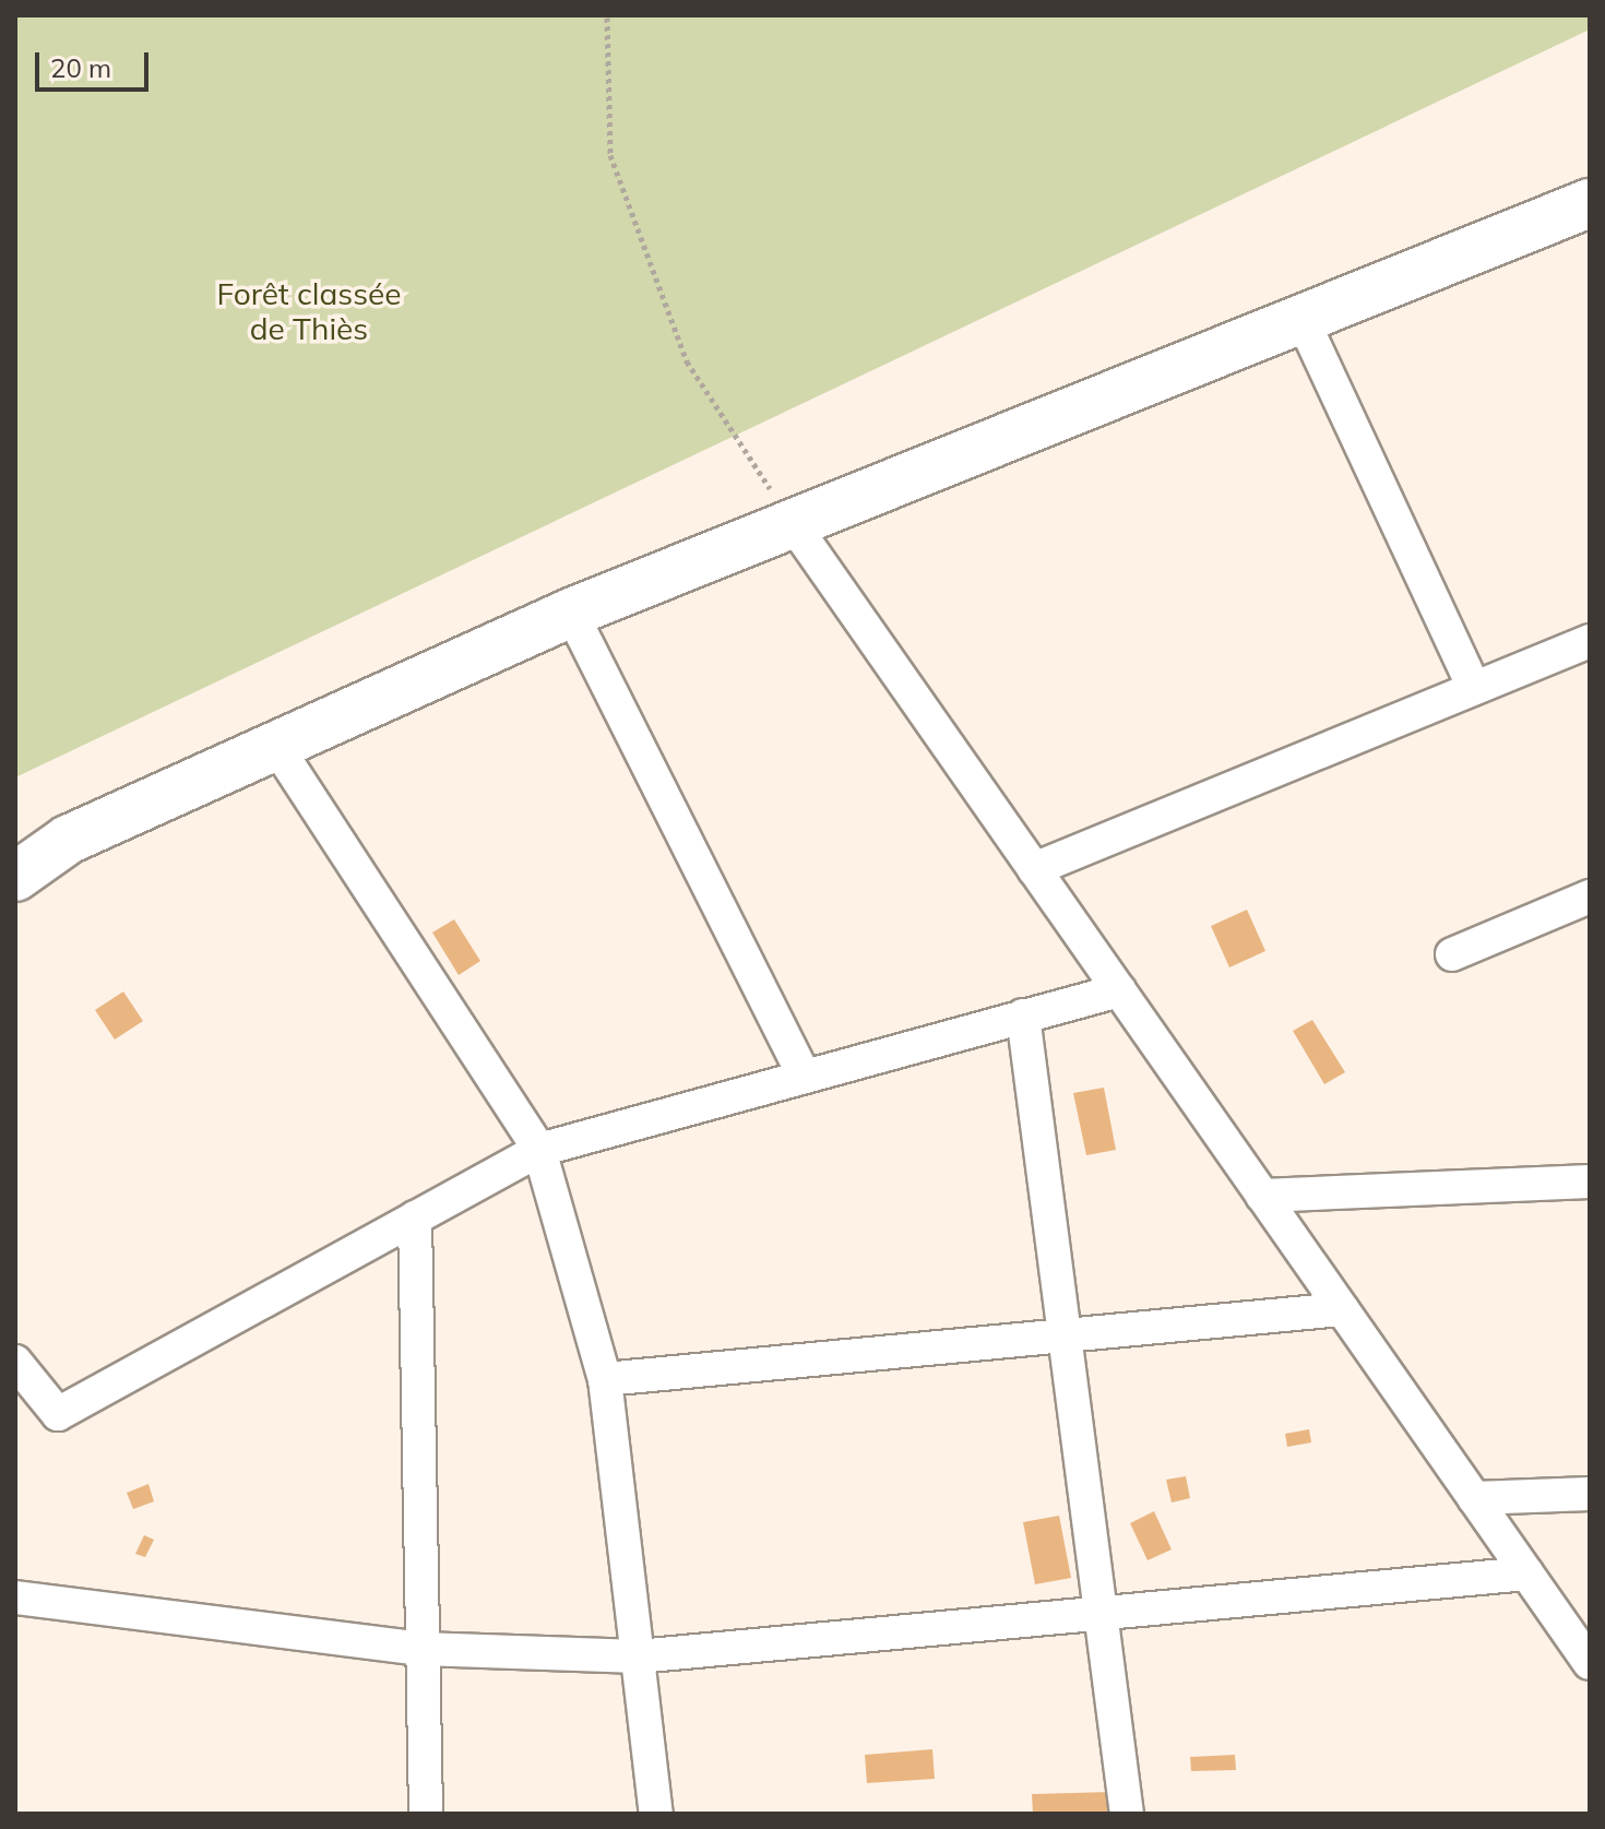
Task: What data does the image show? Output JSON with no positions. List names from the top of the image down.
{
  "parks": ["Forêt classée de Thiès"],
  "scale_bar": "20 m"
}
